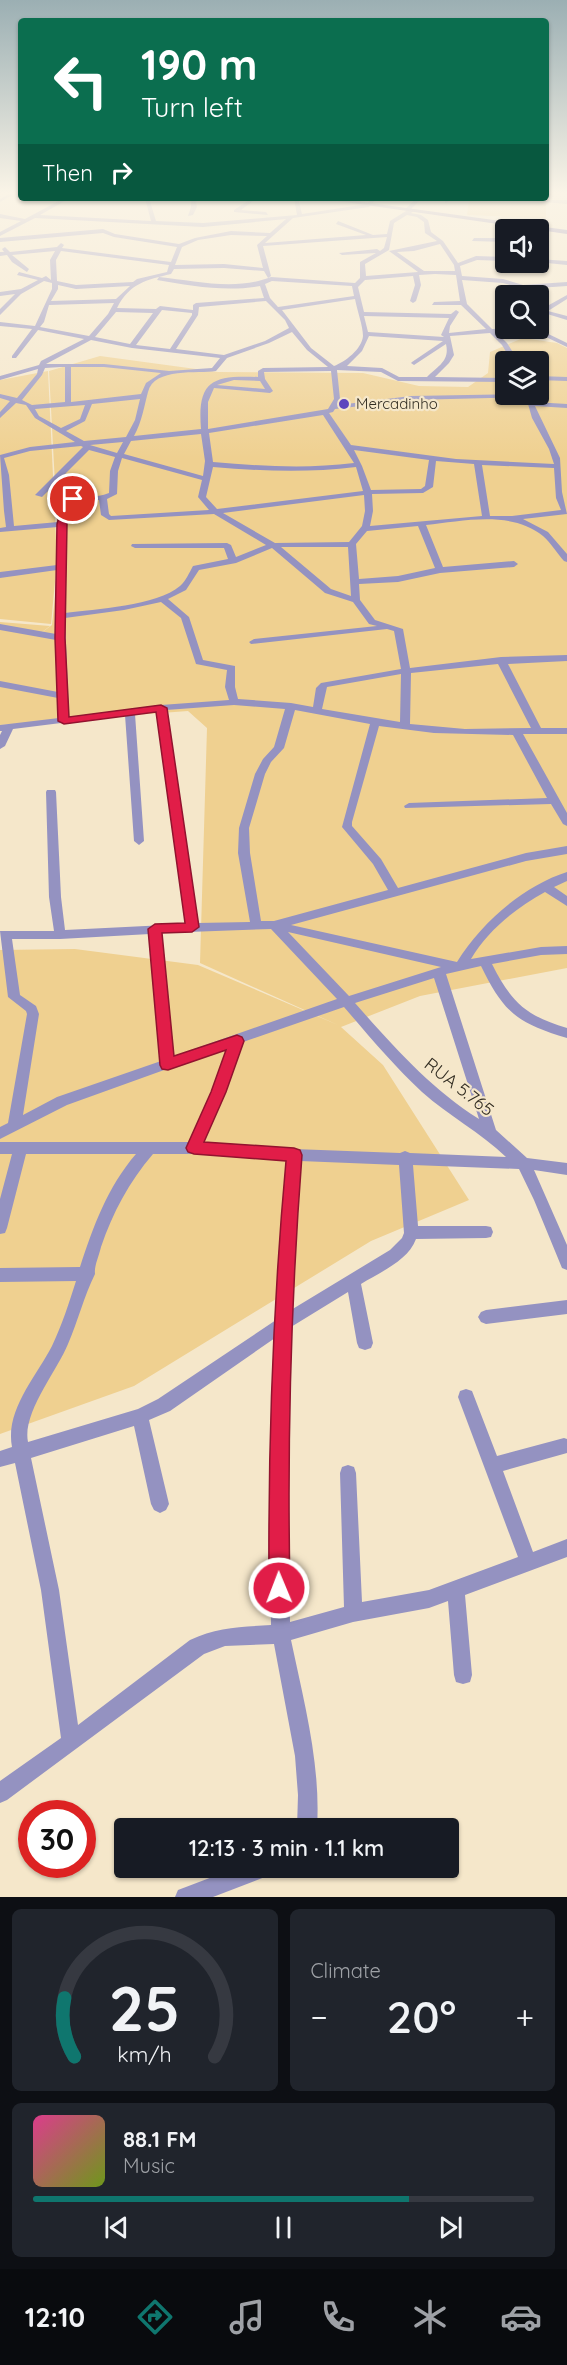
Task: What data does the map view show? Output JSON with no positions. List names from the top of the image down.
{
  "streets": {
    "street": ["RUA 5.765"]
  },
  "places": ["Mercadinho"],
  "page": {
    "turn": ["190 m", "Turn left"],
    "then": "Then",
    "limit": "30",
    "trip": "12:13 · 3 min · 1.1 km",
    "tile": "Climate",
    "heat": ["−", "20°", "+"],
    "song": ["88.1 FM", "Music"],
    "tabs": "12:10",
    "gauge": ["25", "km/h"]
  }
}
